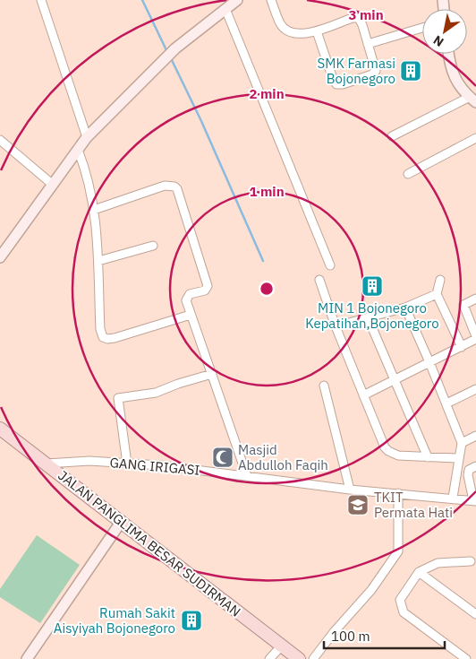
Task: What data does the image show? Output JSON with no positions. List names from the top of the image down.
{
  "streets": {
    "main road": ["JALAN PANGLIMA BESAR SUDIRMAN"],
    "street": ["GANG IRIGASI"]
  },
  "crossings": [
    ["GANG IRIGASI", "JALAN PANGLIMA BESAR SUDIRMAN"]
  ],
  "places": {
    "building": ["SMK Farmasi Bojonegoro", "MIN 1 Bojonegoro Kepatihan,Bojonegoro", "Rumah Sakit Aisyiyah Bojonegoro"],
    "mosque": ["Masjid Abdulloh Faqih"],
    "school or university": ["TKIT Permata Hati"]
  },
  "scale_bar": "100 m",
  "north": "bottom left",
  "rings": ["3 min", "2 min", "1 min"]
}
